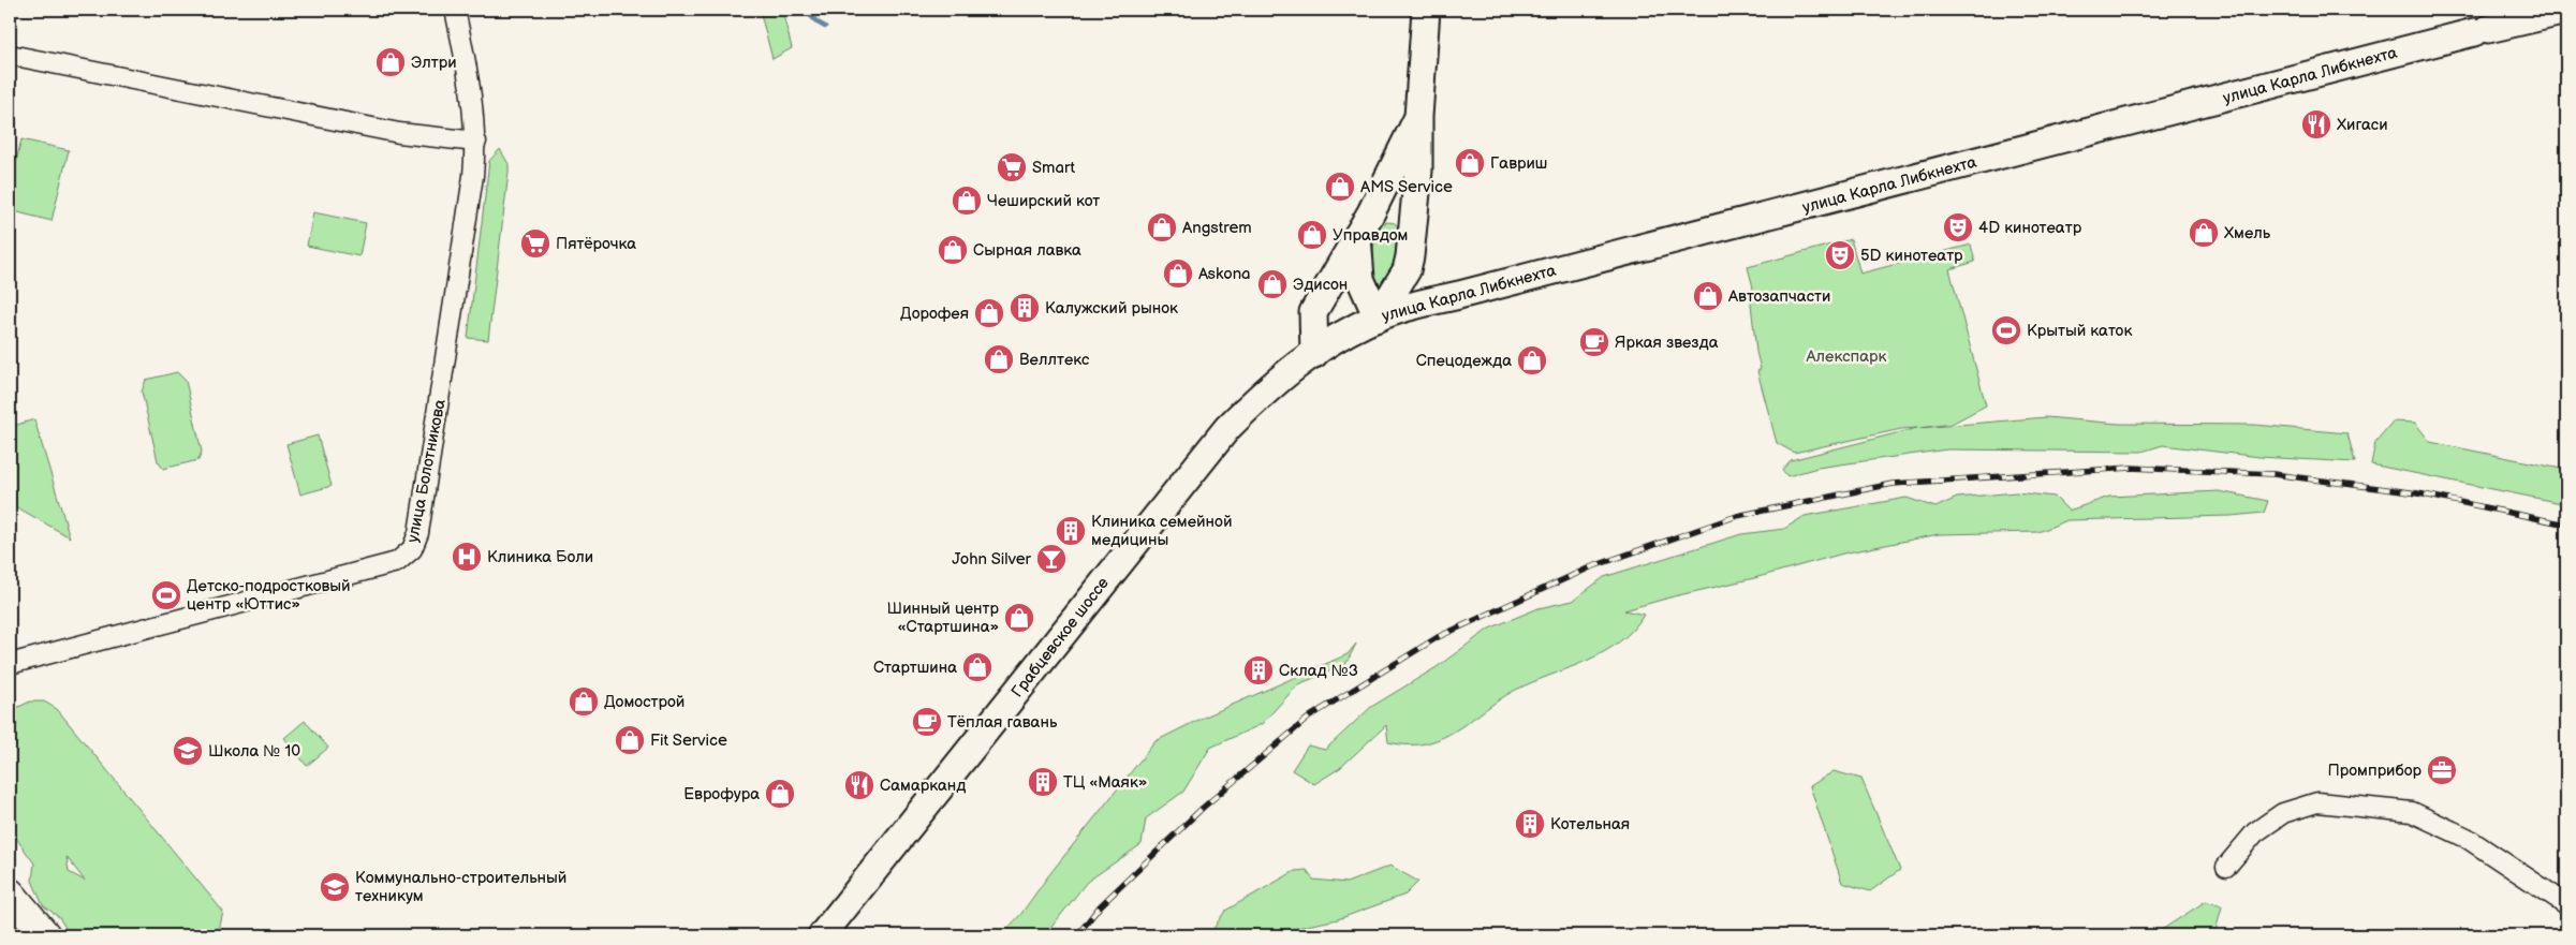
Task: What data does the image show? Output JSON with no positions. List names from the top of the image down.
{
  "streets": {
    "main road": ["улица Карла Либкнехта", "Грабцевское шоссе"],
    "street": ["улица Болотникова"]
  },
  "crossings": [
    ["улица Карла Либкнехта", "Грабцевское шоссе"]
  ],
  "parks": ["Алекспарк"],
  "places": {
    "shop": [
      "Элтри",
      "Гавриш",
      "AMS Service",
      "Чеширский кот",
      "Angstrem",
      "Хмель",
      "Управдом",
      "Сырная лавка",
      "Askona",
      "Эдисон",
      "Автозапчасти",
      "Дорофея",
      "Веллтекс",
      "Спецодежда",
      "Шинный центр «Стартшина»",
      "Стартшина",
      "Домострой",
      "Fit Service",
      "Еврофура"
    ],
    "restaurant": ["Хигаси", "Самарканд"],
    "supermarket": ["Smart", "Пятёрочка"],
    "theatre": ["4D кинотеатр", "5D кинотеатр"],
    "building": [
      "Калужский рынок",
      "Клиника семейной медицины",
      "Склад №3",
      "ТЦ «Маяк»",
      "Котельная"
    ],
    "sports": ["Крытый каток", "Детско-подростковый центр «Юттис»"],
    "cafe": ["Яркая звезда", "Тёплая гавань"],
    "hospital": ["Клиника Боли"],
    "bar": ["John Silver"],
    "school or university": ["Школа № 10", "Коммунально-строительный техникум"],
    "office": ["Промприбор"]
  }
}
